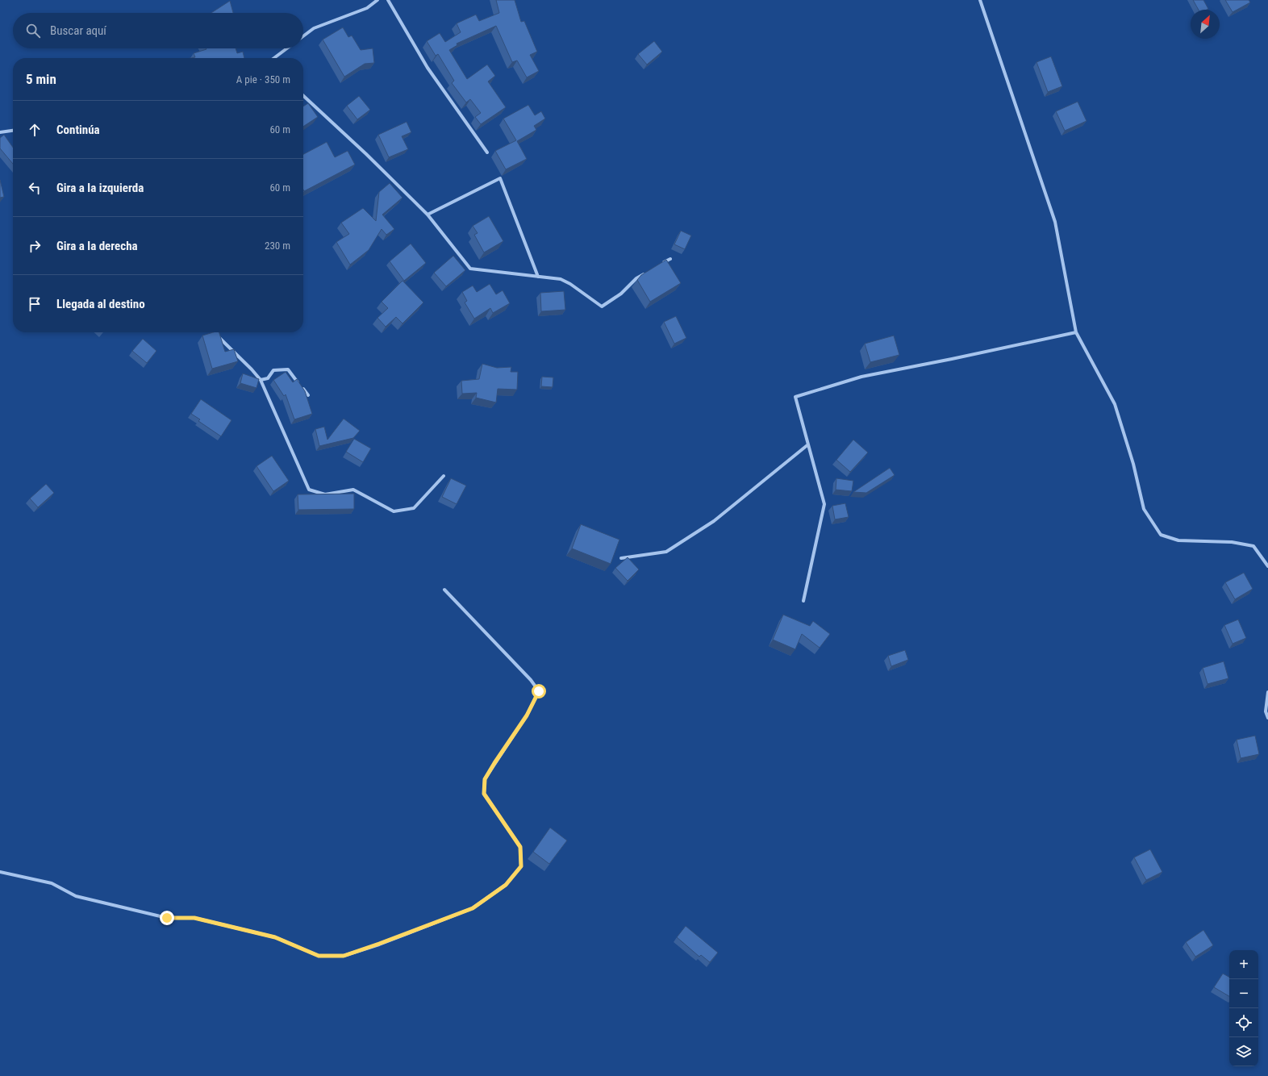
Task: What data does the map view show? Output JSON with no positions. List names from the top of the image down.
{
  "north": "top right",
  "page": {
    "search": "Buscar aquí",
    "heading": ["5 min", "A pie · 350 m"],
    "list": [
      ["Continúa", "60 m"],
      ["Gira a la izquierda", "60 m"],
      ["Gira a la derecha", "230 m"],
      "Llegada al destino"
    ],
    "map_buttons": ["+", "−"]
  }
}
